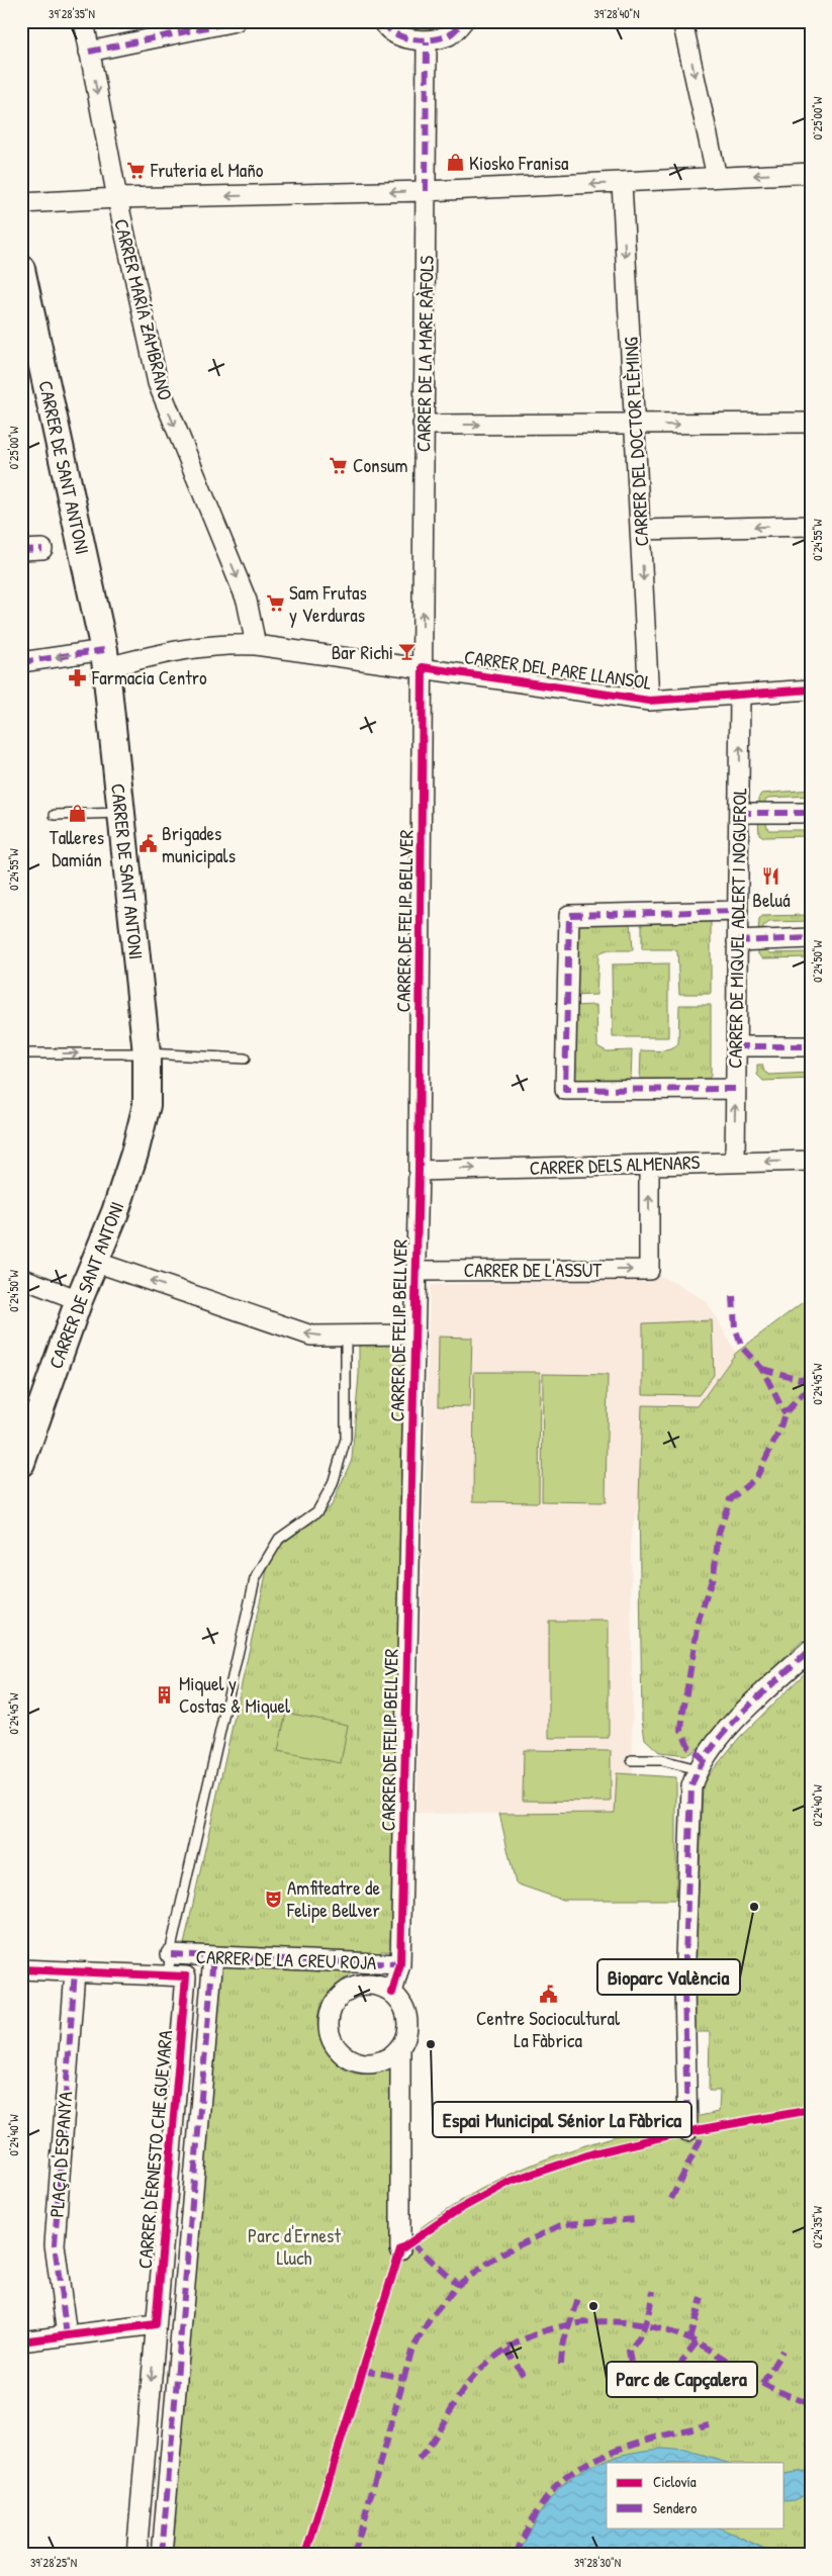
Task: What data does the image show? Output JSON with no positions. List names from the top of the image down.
{
  "streets": {
    "street": [
      "CARRER MARÍA ZAMBRANO",
      "CARRER DE LA MARE RÀFOLS",
      "CARRER DEL DOCTOR FLÈMING",
      "CARRER DE SANT ANTONI",
      "CARRER DEL PARE LLANSOL",
      "CARRER DE FELIP BELLVER",
      "CARRER DE MIQUEL ADLERT I NOGUEROL",
      "CARRER DELS ALMENARS",
      "CARRER DE L'ASSUT",
      "CARRER DE LA CREU ROJA",
      "CARRER D'ERNESTO CHE GUEVARA",
      "PLAÇA D'ESPANYA"
    ]
  },
  "crossings": [
    ["CARRER MARÍA ZAMBRANO", "CARRER DEL PARE LLANSOL"],
    ["CARRER DE LA MARE RÀFOLS", "CARRER DEL PARE LLANSOL"],
    ["CARRER DE LA MARE RÀFOLS", "CARRER DE FELIP BELLVER"],
    ["CARRER DEL DOCTOR FLÈMING", "CARRER DEL PARE LLANSOL"],
    ["CARRER DE SANT ANTONI", "CARRER DEL PARE LLANSOL"],
    ["CARRER DEL PARE LLANSOL", "CARRER DE FELIP BELLVER"],
    ["CARRER DEL PARE LLANSOL", "CARRER DE MIQUEL ADLERT I NOGUEROL"],
    ["CARRER DE FELIP BELLVER", "CARRER DELS ALMENARS"],
    ["CARRER DE FELIP BELLVER", "CARRER DE L'ASSUT"],
    ["CARRER DE FELIP BELLVER", "CARRER DE LA CREU ROJA"],
    ["CARRER DE MIQUEL ADLERT I NOGUEROL", "CARRER DELS ALMENARS"],
    ["CARRER DELS ALMENARS", "CARRER DE L'ASSUT"]
  ],
  "one_way": [
    "CARRER MARÍA ZAMBRANO",
    "CARRER DE LA MARE RÀFOLS",
    "CARRER DEL DOCTOR FLÈMING",
    "CARRER DE MIQUEL ADLERT I NOGUEROL"
  ],
  "parks": ["Parc d'Ernest Lluch"],
  "places": {
    "shop": ["Kiosko Franisa", "Talleres Damián"],
    "supermarket": ["Fruteria el Maño", "Consum", "Sam Frutas y Verduras"],
    "bar": ["Bar Richi"],
    "pharmacy": ["Farmacia Centro"],
    "public building": ["Brigades municipals", "Centre Sociocultural La Fàbrica"],
    "restaurant": ["Beluá"],
    "building": ["Miquel y Costas & Miquel"],
    "theatre": ["Amfiteatre de Felipe Bellver"],
    "other": ["Bioparc València", "Espai Municipal Sénior La Fàbrica", "Parc de Capçalera"]
  },
  "legend": ["Ciclovía", "Sendero"],
  "coordinates": [
    "39°28'35\"N",
    "39°28'40\"N",
    "0°25'00\"W",
    "0°24'55\"W",
    "0°24'50\"W",
    "0°24'45\"W",
    "0°24'40\"W",
    "0°24'35\"W",
    "39°28'25\"N",
    "39°28'30\"N"
  ]
}
